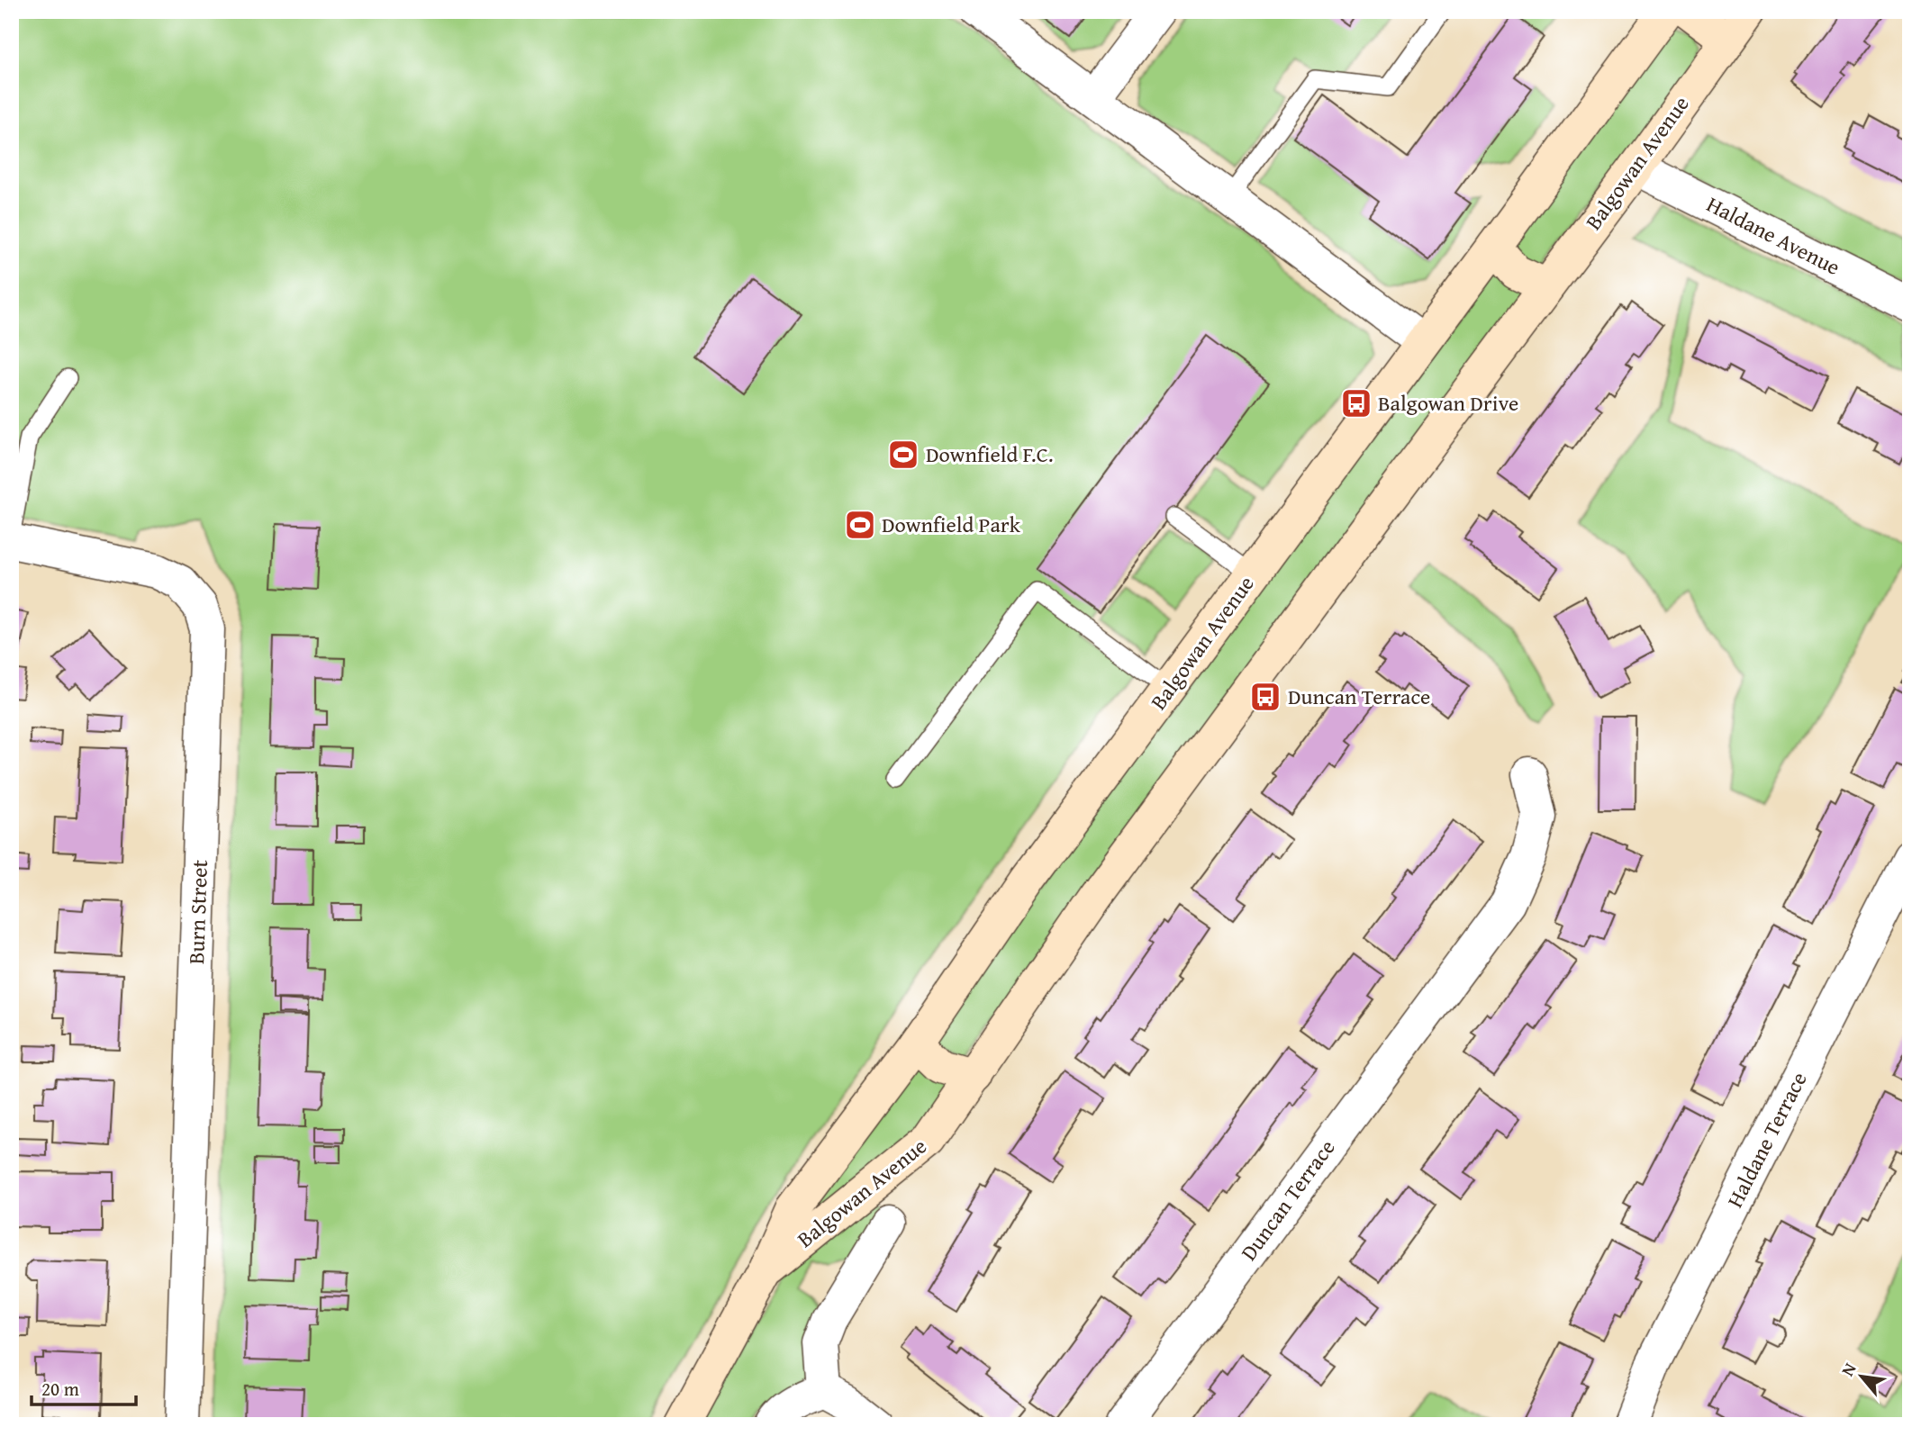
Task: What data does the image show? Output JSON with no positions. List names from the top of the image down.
{
  "streets": {
    "street": [
      "Balgowan Avenue",
      "Haldane Avenue",
      "Burn Street",
      "Haldane Terrace",
      "Duncan Terrace"
    ]
  },
  "crossings": [
    ["Balgowan Avenue", "Haldane Avenue"]
  ],
  "places": {
    "bus stop": ["Balgowan Drive", "Duncan Terrace"],
    "sports": ["Downfield F.C.", "Downfield Park"]
  },
  "scale_bar": "20 m",
  "north": "top left"
}
